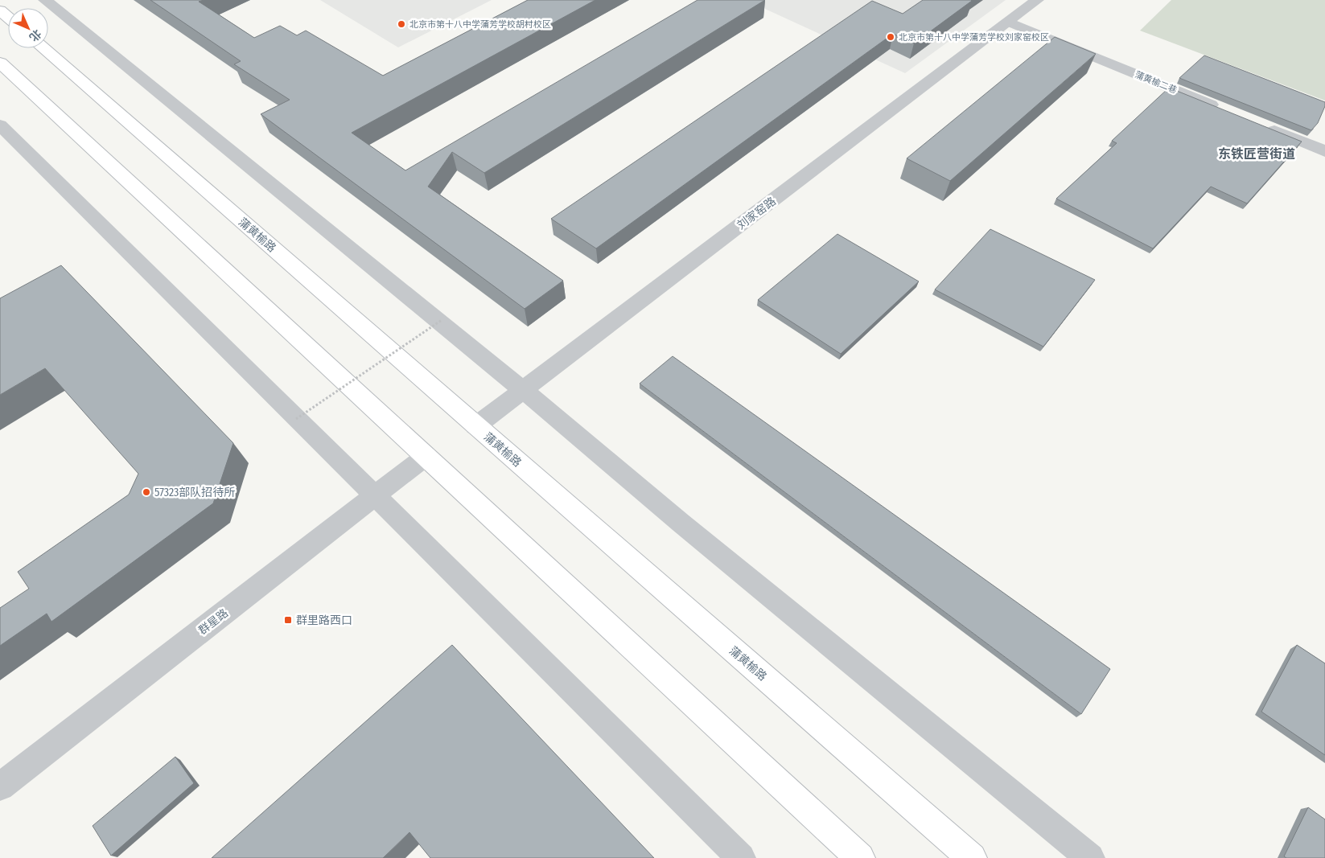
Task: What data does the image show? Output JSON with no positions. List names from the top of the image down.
{
  "streets": {
    "main road": ["蒲黄榆路"],
    "street": ["蒲黄榆二巷", "刘家窑路", "群星路"]
  },
  "crossings": [
    ["蒲黄榆二巷", "刘家窑路"],
    ["刘家窑路", "蒲黄榆路"]
  ],
  "districts": ["东铁匠营街道"],
  "places": {
    "other": ["北京市第十八中学蒲芳学校胡村校区", "北京市第十八中学蒲芳学校刘家窑校区", "57323部队招待所"],
    "transit": ["群里路西口"]
  },
  "north": "bottom right"
}
